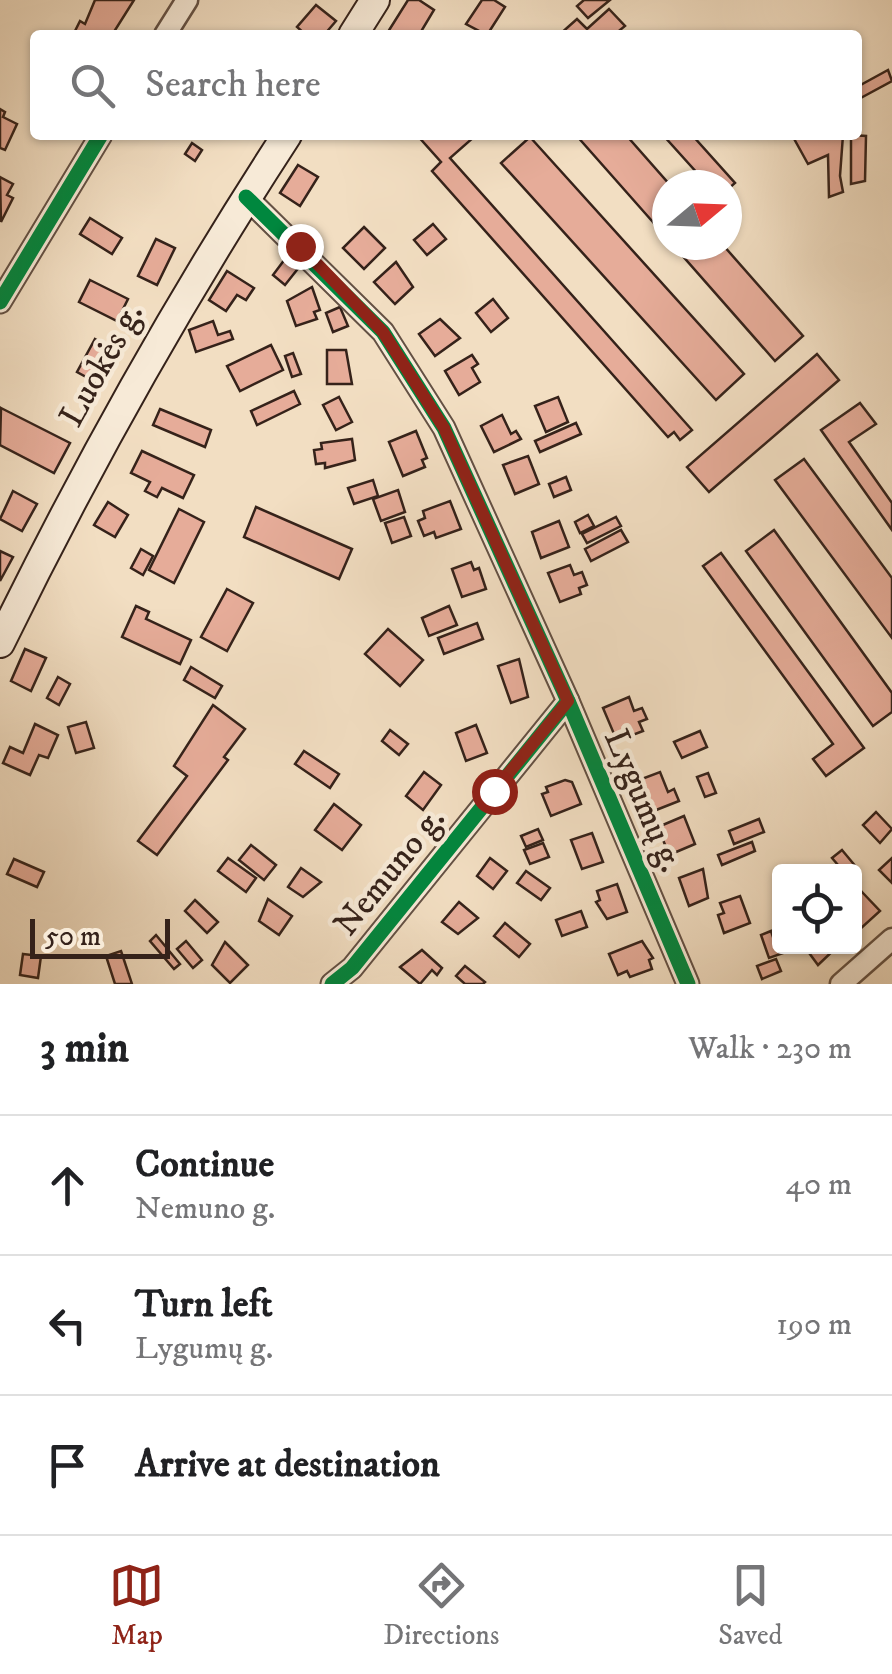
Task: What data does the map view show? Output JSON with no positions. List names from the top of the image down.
{
  "streets": {
    "main road": ["Luokės g."],
    "street": ["Lygumų g.", "Nemuno g."]
  },
  "crossings": [
    ["Luokės g.", "Lygumų g."],
    ["Lygumų g.", "Nemuno g."]
  ],
  "scale_bar": "50 m",
  "north": "right",
  "page": {
    "search": "Search here",
    "scale": "50 m",
    "heading": ["3 min", "Walk · 230 m"],
    "list": [
      ["Continue", "Nemuno g.", "40 m"],
      ["Turn left", "Lygumų g.", "190 m"],
      "Arrive at destination"
    ],
    "nav": ["Map", "Directions", "Saved"]
  }
}
